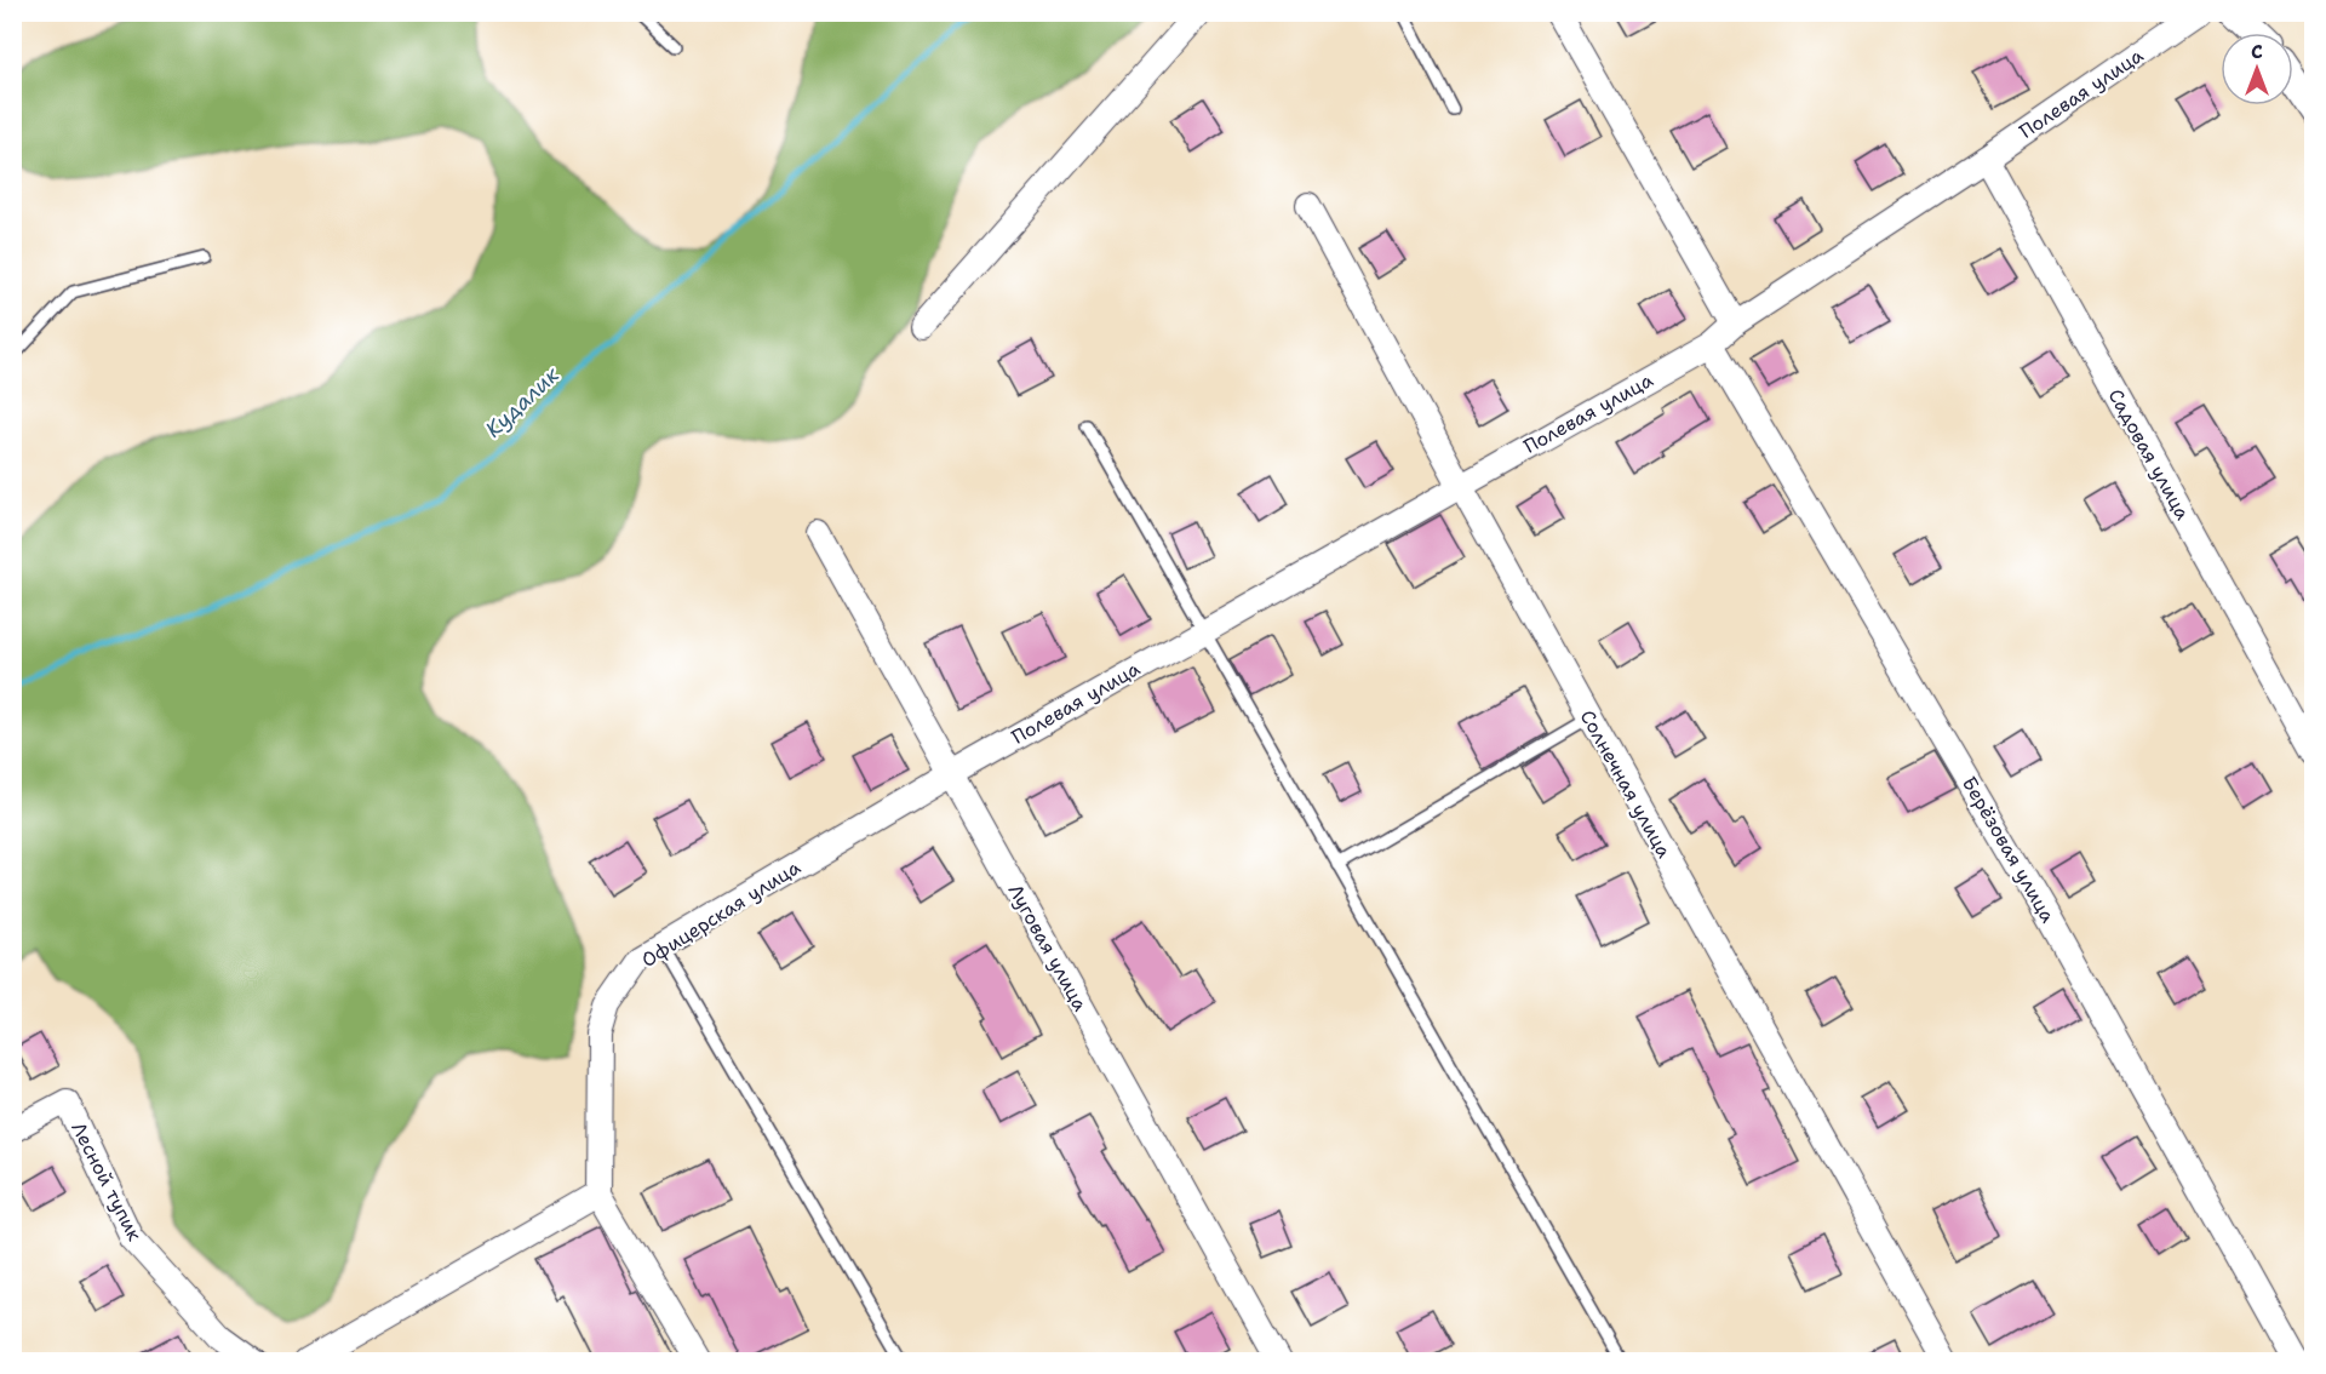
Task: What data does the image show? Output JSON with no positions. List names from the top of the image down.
{
  "streets": {
    "street": [
      "Полевая улица",
      "Садовая улица",
      "Солнечная улица",
      "Берёзовая улица",
      "Офицерская улица",
      "Луговая улица",
      "Лесной тупик"
    ]
  },
  "crossings": [
    ["Полевая улица", "Садовая улица"],
    ["Полевая улица", "Солнечная улица"],
    ["Полевая улица", "Берёзовая улица"],
    ["Полевая улица", "Офицерская улица"],
    ["Полевая улица", "Луговая улица"],
    ["Офицерская улица", "Луговая улица"]
  ],
  "water": ["Кудалик"],
  "north": "top"
}
